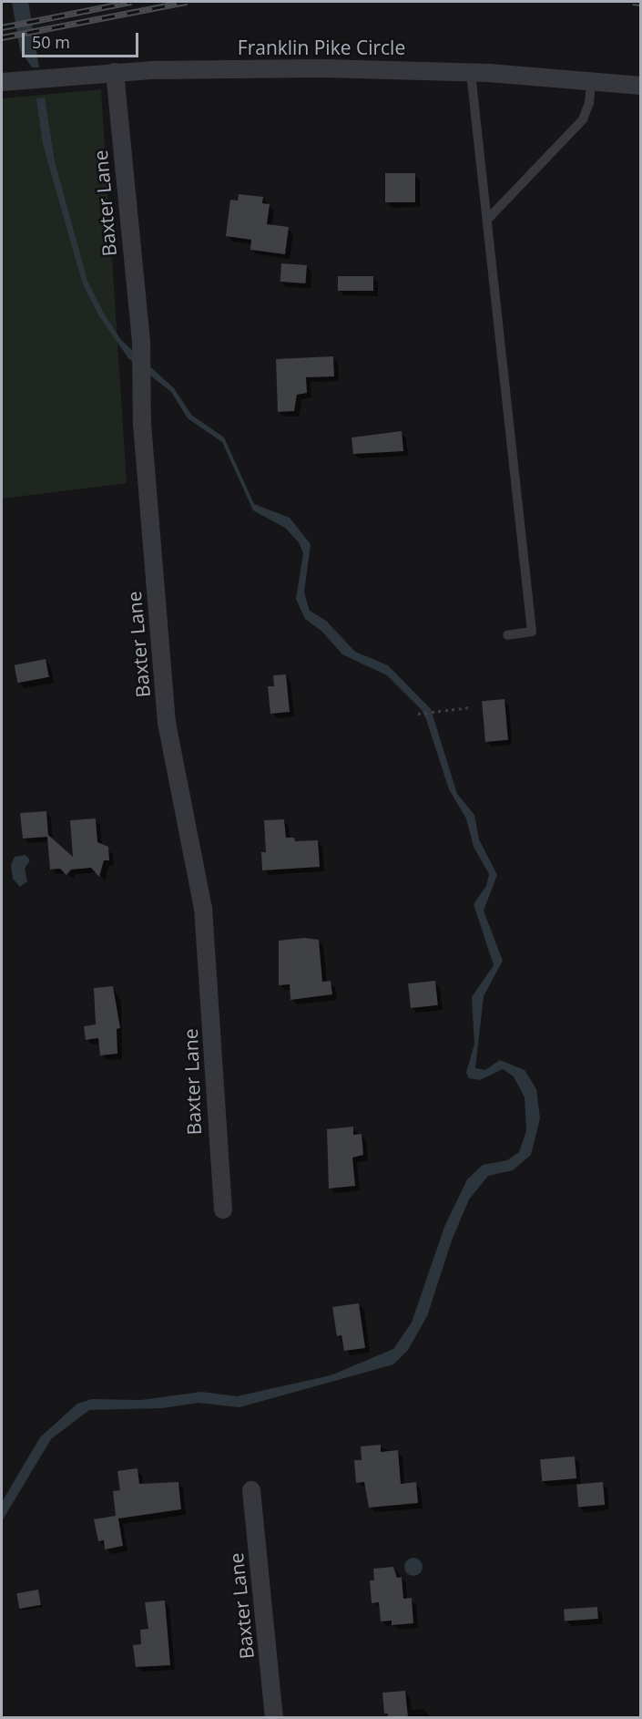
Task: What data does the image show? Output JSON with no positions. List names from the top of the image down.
{
  "streets": {
    "street": ["Franklin Pike Circle", "Baxter Lane"]
  },
  "crossings": [
    ["Franklin Pike Circle", "Baxter Lane"]
  ],
  "scale_bar": "50 m"
}
